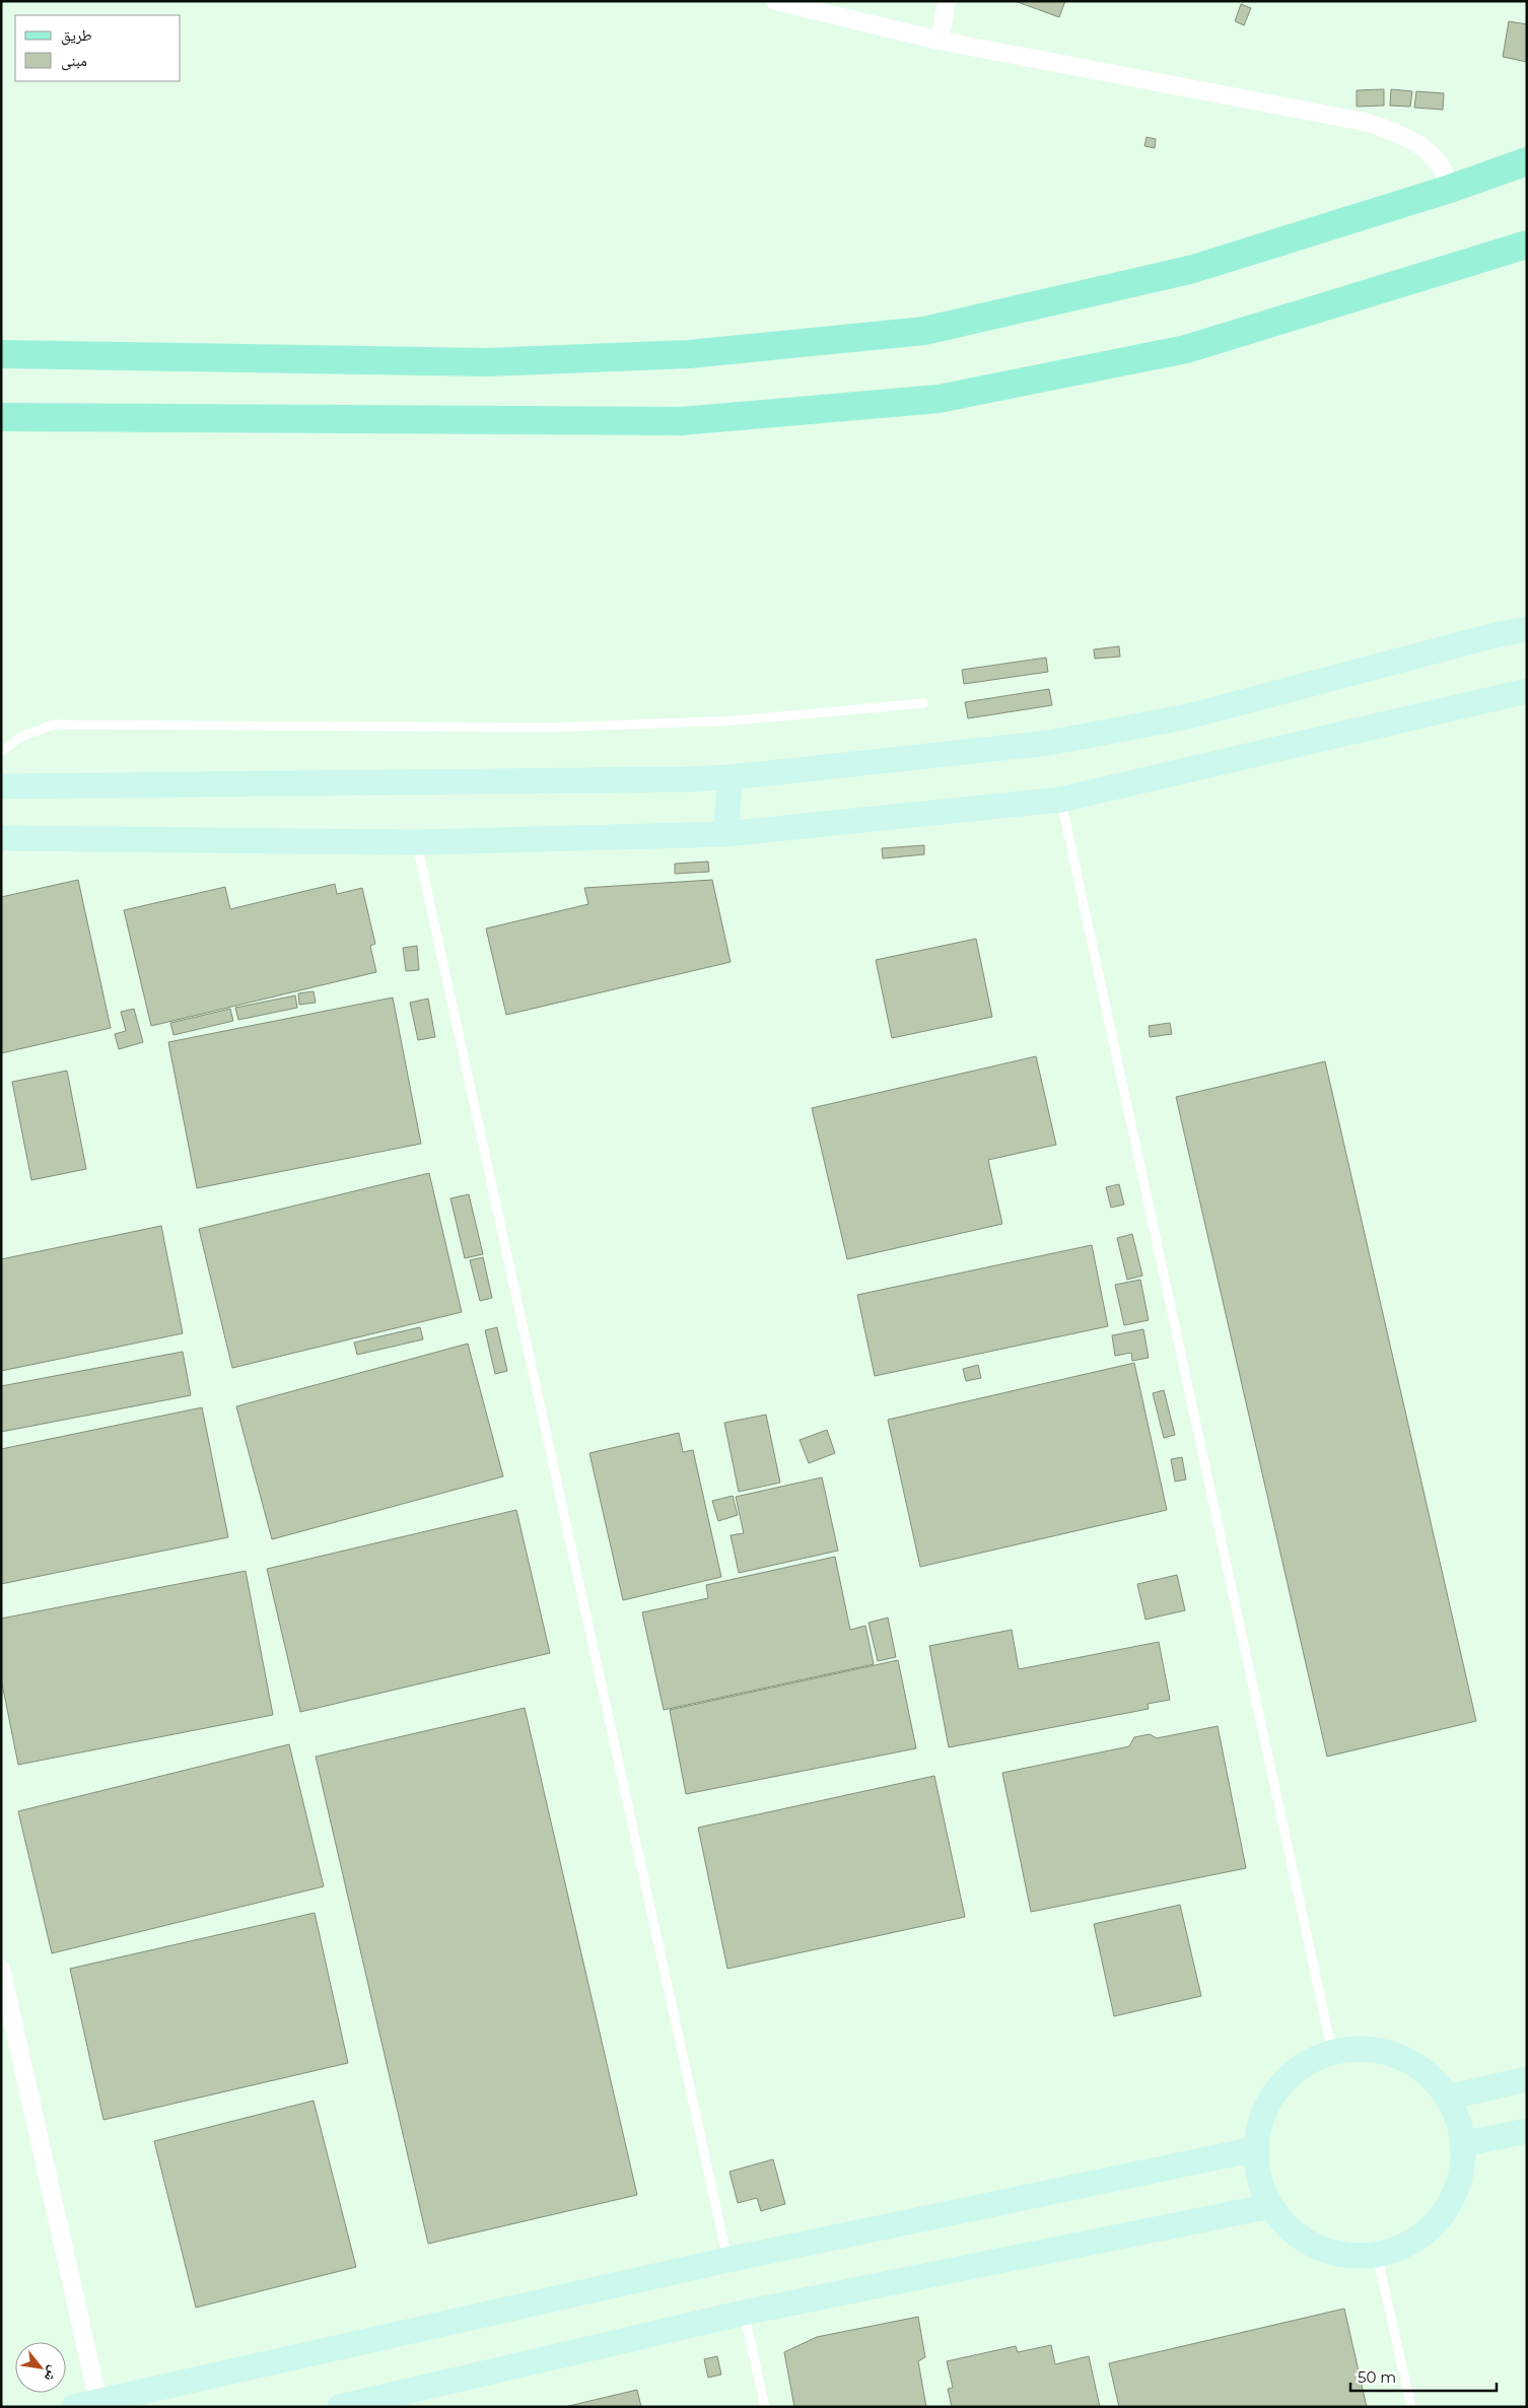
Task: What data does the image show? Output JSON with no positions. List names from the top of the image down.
{
  "legend": ["طريق", "مبنى"],
  "scale_bar": "50 m",
  "north": "bottom right"
}
